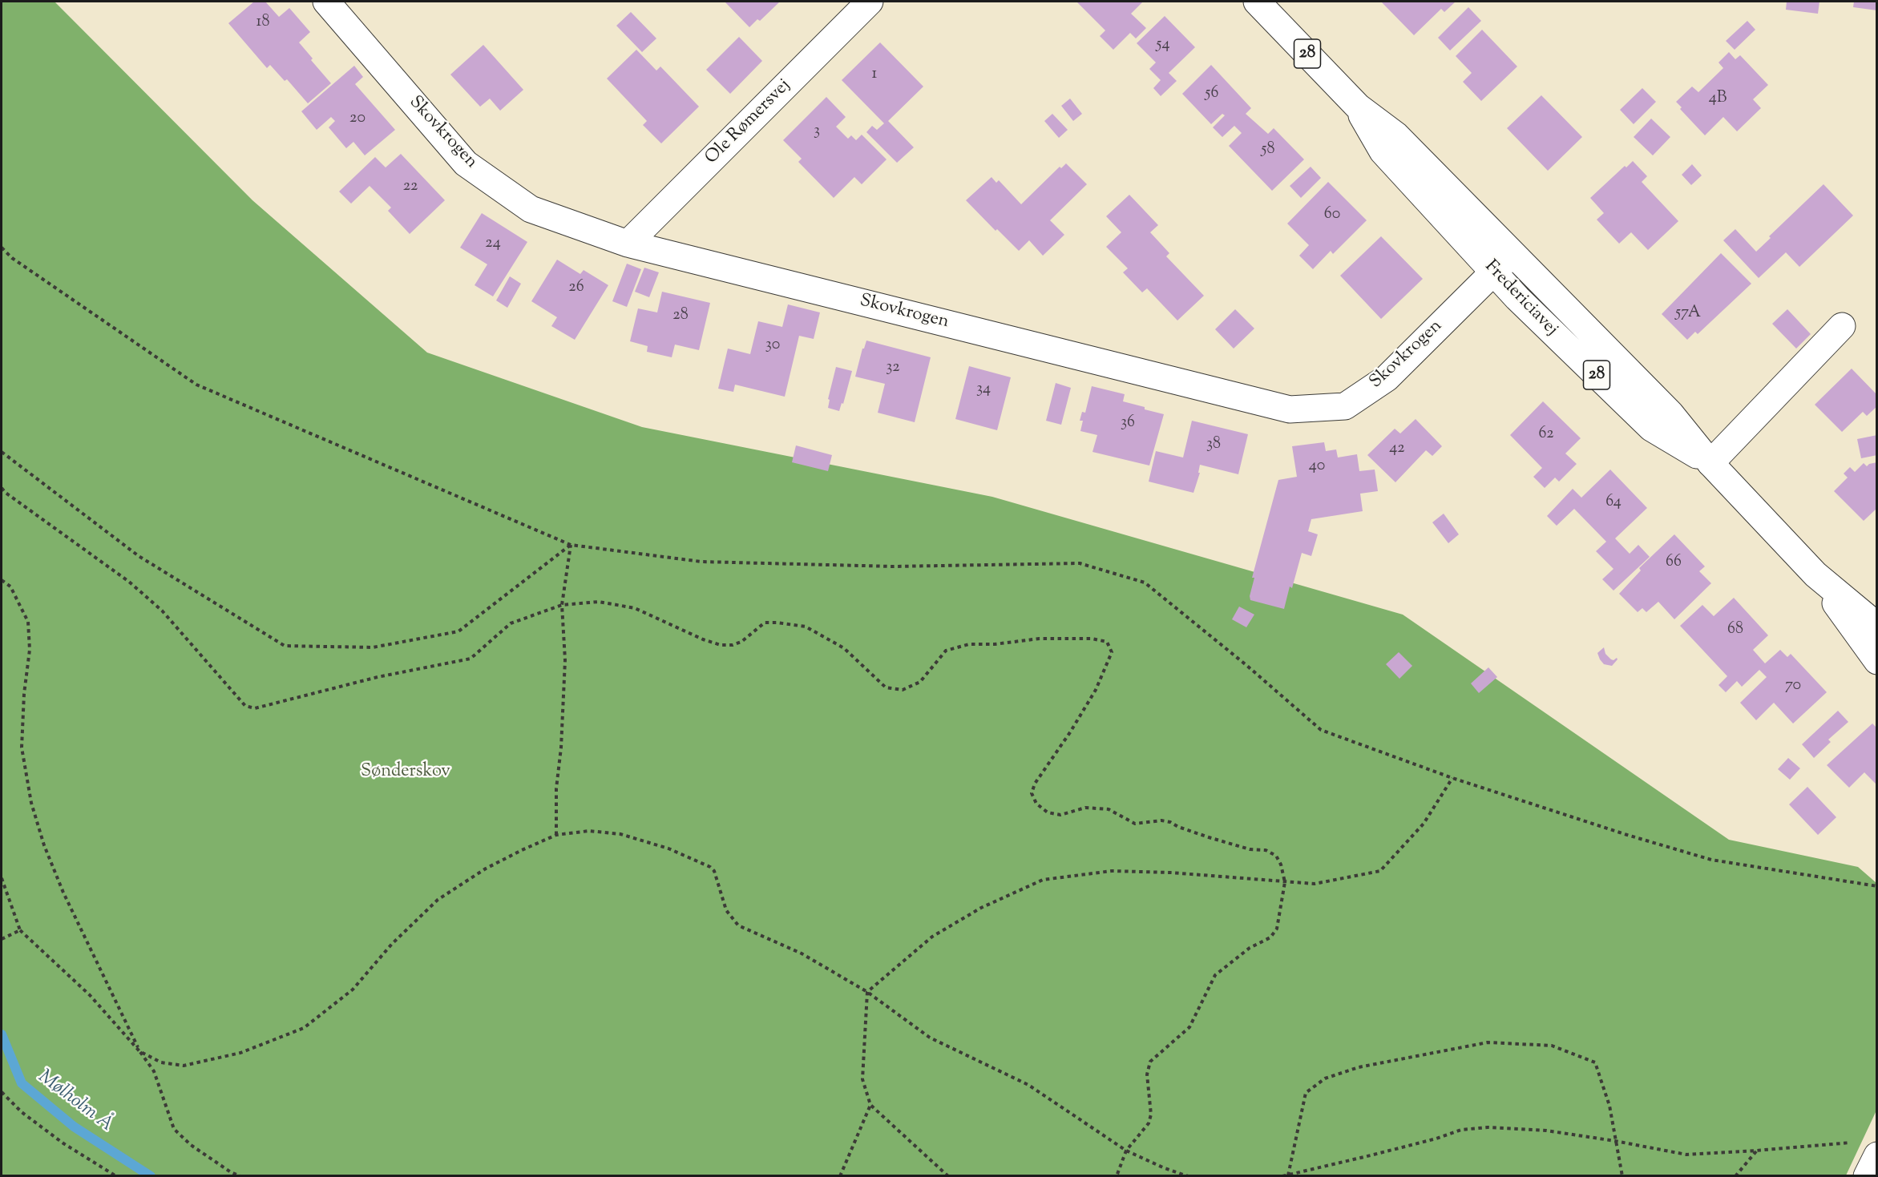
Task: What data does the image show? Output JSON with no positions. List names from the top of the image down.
{
  "streets": {
    "street": [
      "28",
      "Ole Rømersvej",
      "Skovkrogen",
      "Fredericiavej"
    ]
  },
  "crossings": [
    ["Ole Rømersvej", "Skovkrogen"],
    ["Skovkrogen", "Fredericiavej"]
  ],
  "water": ["Mølholm Å"],
  "parks": ["Sønderskov"],
  "house_numbers": [
    "18",
    "54",
    "1",
    "56",
    "4B",
    "20",
    "3",
    "58",
    "22",
    "60",
    "24",
    "26",
    "57A",
    "28",
    "30",
    "32",
    "34",
    "36",
    "62",
    "38",
    "42",
    "40",
    "64",
    "66",
    "68",
    "70"
  ]
}
